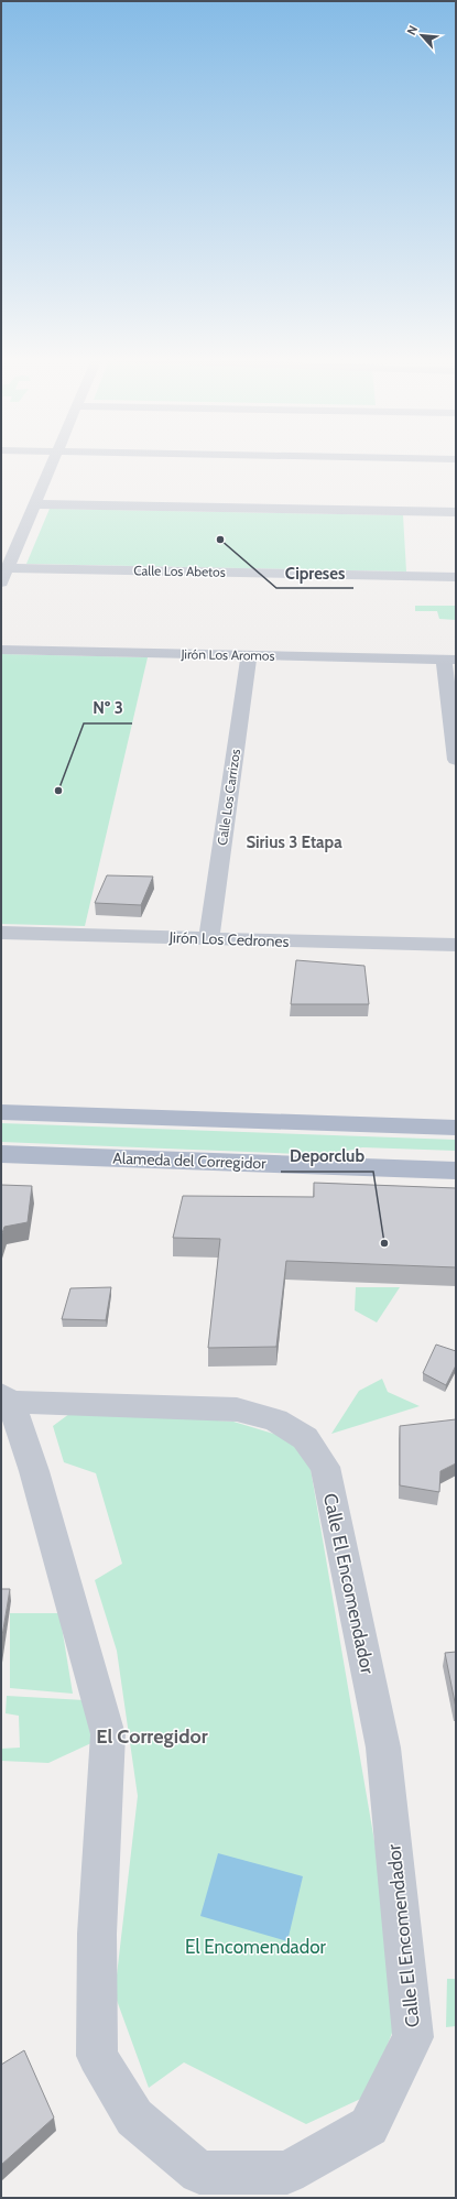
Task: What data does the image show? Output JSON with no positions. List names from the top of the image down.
{
  "streets": {
    "main road": ["Alameda del Corregidor"],
    "street": [
      "Calle Los Abetos",
      "Jirón Los Aromos",
      "Calle Los Carrizos",
      "Jirón Los Cedrones",
      "Calle El Encomendador"
    ]
  },
  "crossings": [
    ["Jirón Los Aromos", "Calle Los Carrizos"],
    ["Calle Los Carrizos", "Jirón Los Cedrones"]
  ],
  "districts": ["Sirius 3 Etapa", "El Corregidor"],
  "parks": ["El Encomendador"],
  "places": ["Cipreses", "Nº 3", "Deporclub"],
  "north": "top left"
}
